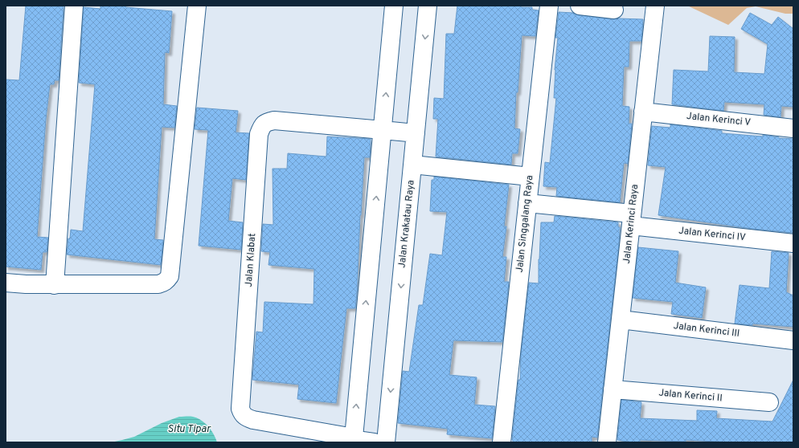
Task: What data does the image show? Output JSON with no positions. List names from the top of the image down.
{
  "streets": {
    "street": [
      "Jalan Kerinci V",
      "Jalan Krakatau Raya",
      "Jalan Singgalang Raya",
      "Jalan Kerinci Raya",
      "Jalan Kerinci IV",
      "Jalan Klabat",
      "Jalan Kerinci III",
      "Jalan Kerinci II"
    ]
  },
  "crossings": [
    ["Jalan Kerinci V", "Jalan Kerinci Raya"],
    ["Jalan Krakatau Raya", "Jalan Klabat"],
    ["Jalan Singgalang Raya", "Jalan Kerinci IV"],
    ["Jalan Kerinci Raya", "Jalan Kerinci IV"],
    ["Jalan Kerinci Raya", "Jalan Kerinci III"],
    ["Jalan Kerinci Raya", "Jalan Kerinci II"]
  ],
  "water": ["Situ Tipar"]
}
